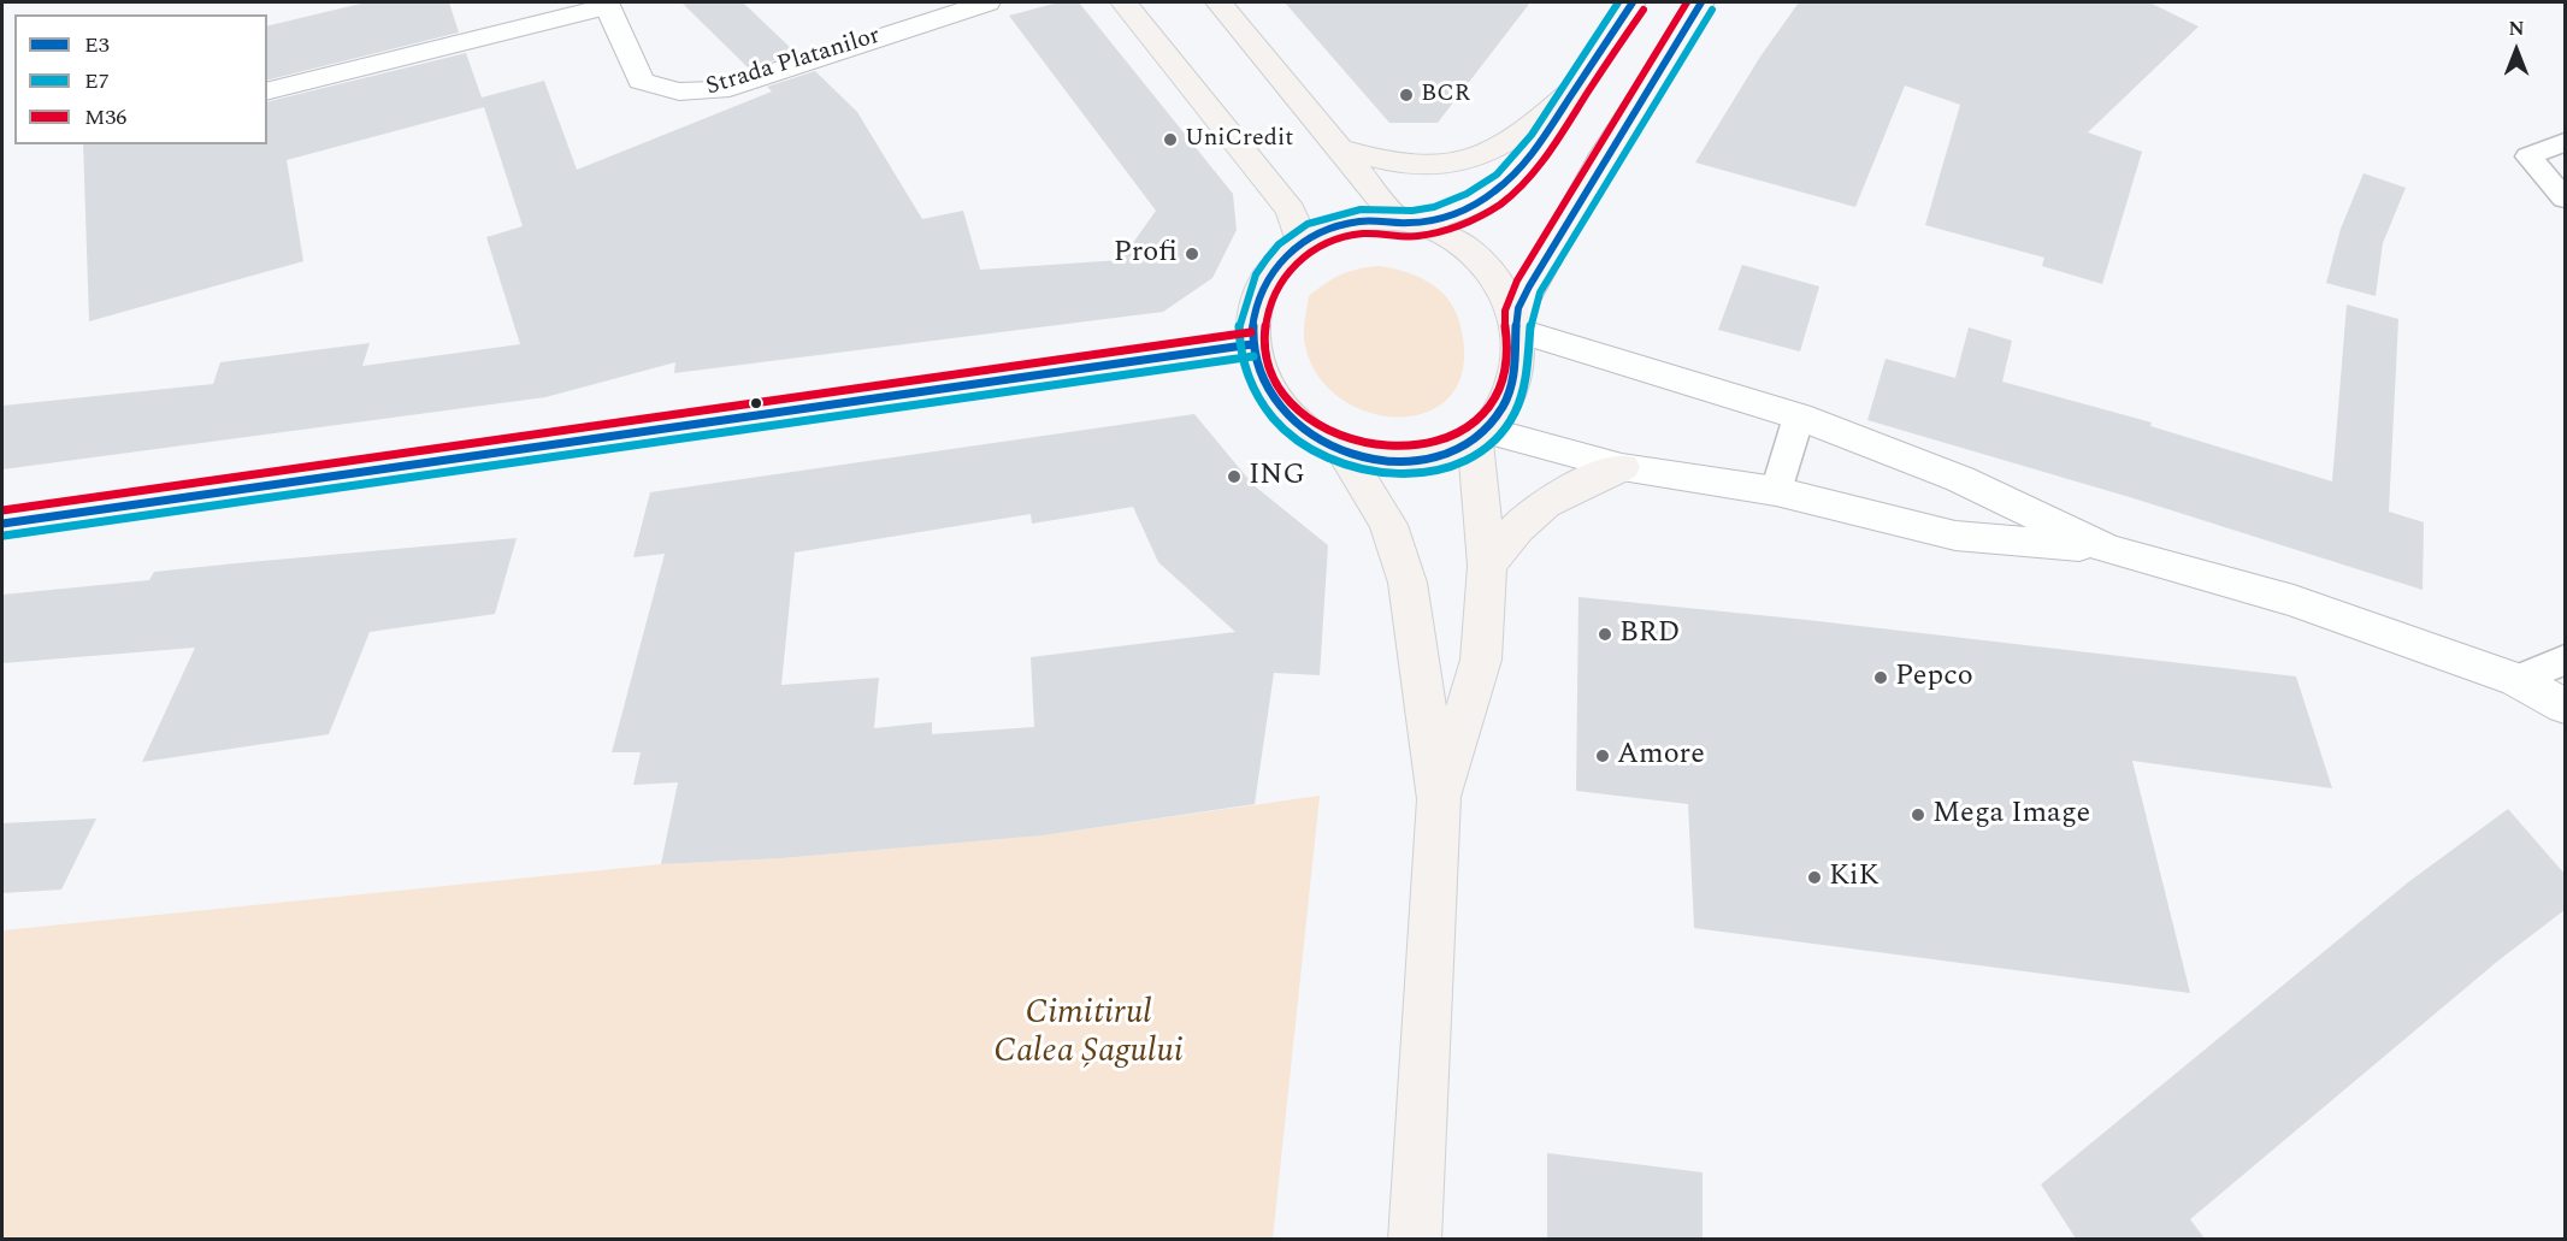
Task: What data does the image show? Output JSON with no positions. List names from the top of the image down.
{
  "streets": {
    "street": ["Strada Platanilor"]
  },
  "parks": ["Cimitirul Calea Șagului"],
  "places": [
    "BCR",
    "UniCredit",
    "Profi",
    "ING",
    "BRD",
    "Pepco",
    "Amore",
    "Mega Image",
    "KiK"
  ],
  "lines": ["transit line E3", "transit line E7", "transit line M36"],
  "legend": ["E3", "E7", "M36"],
  "north": "top"
}
